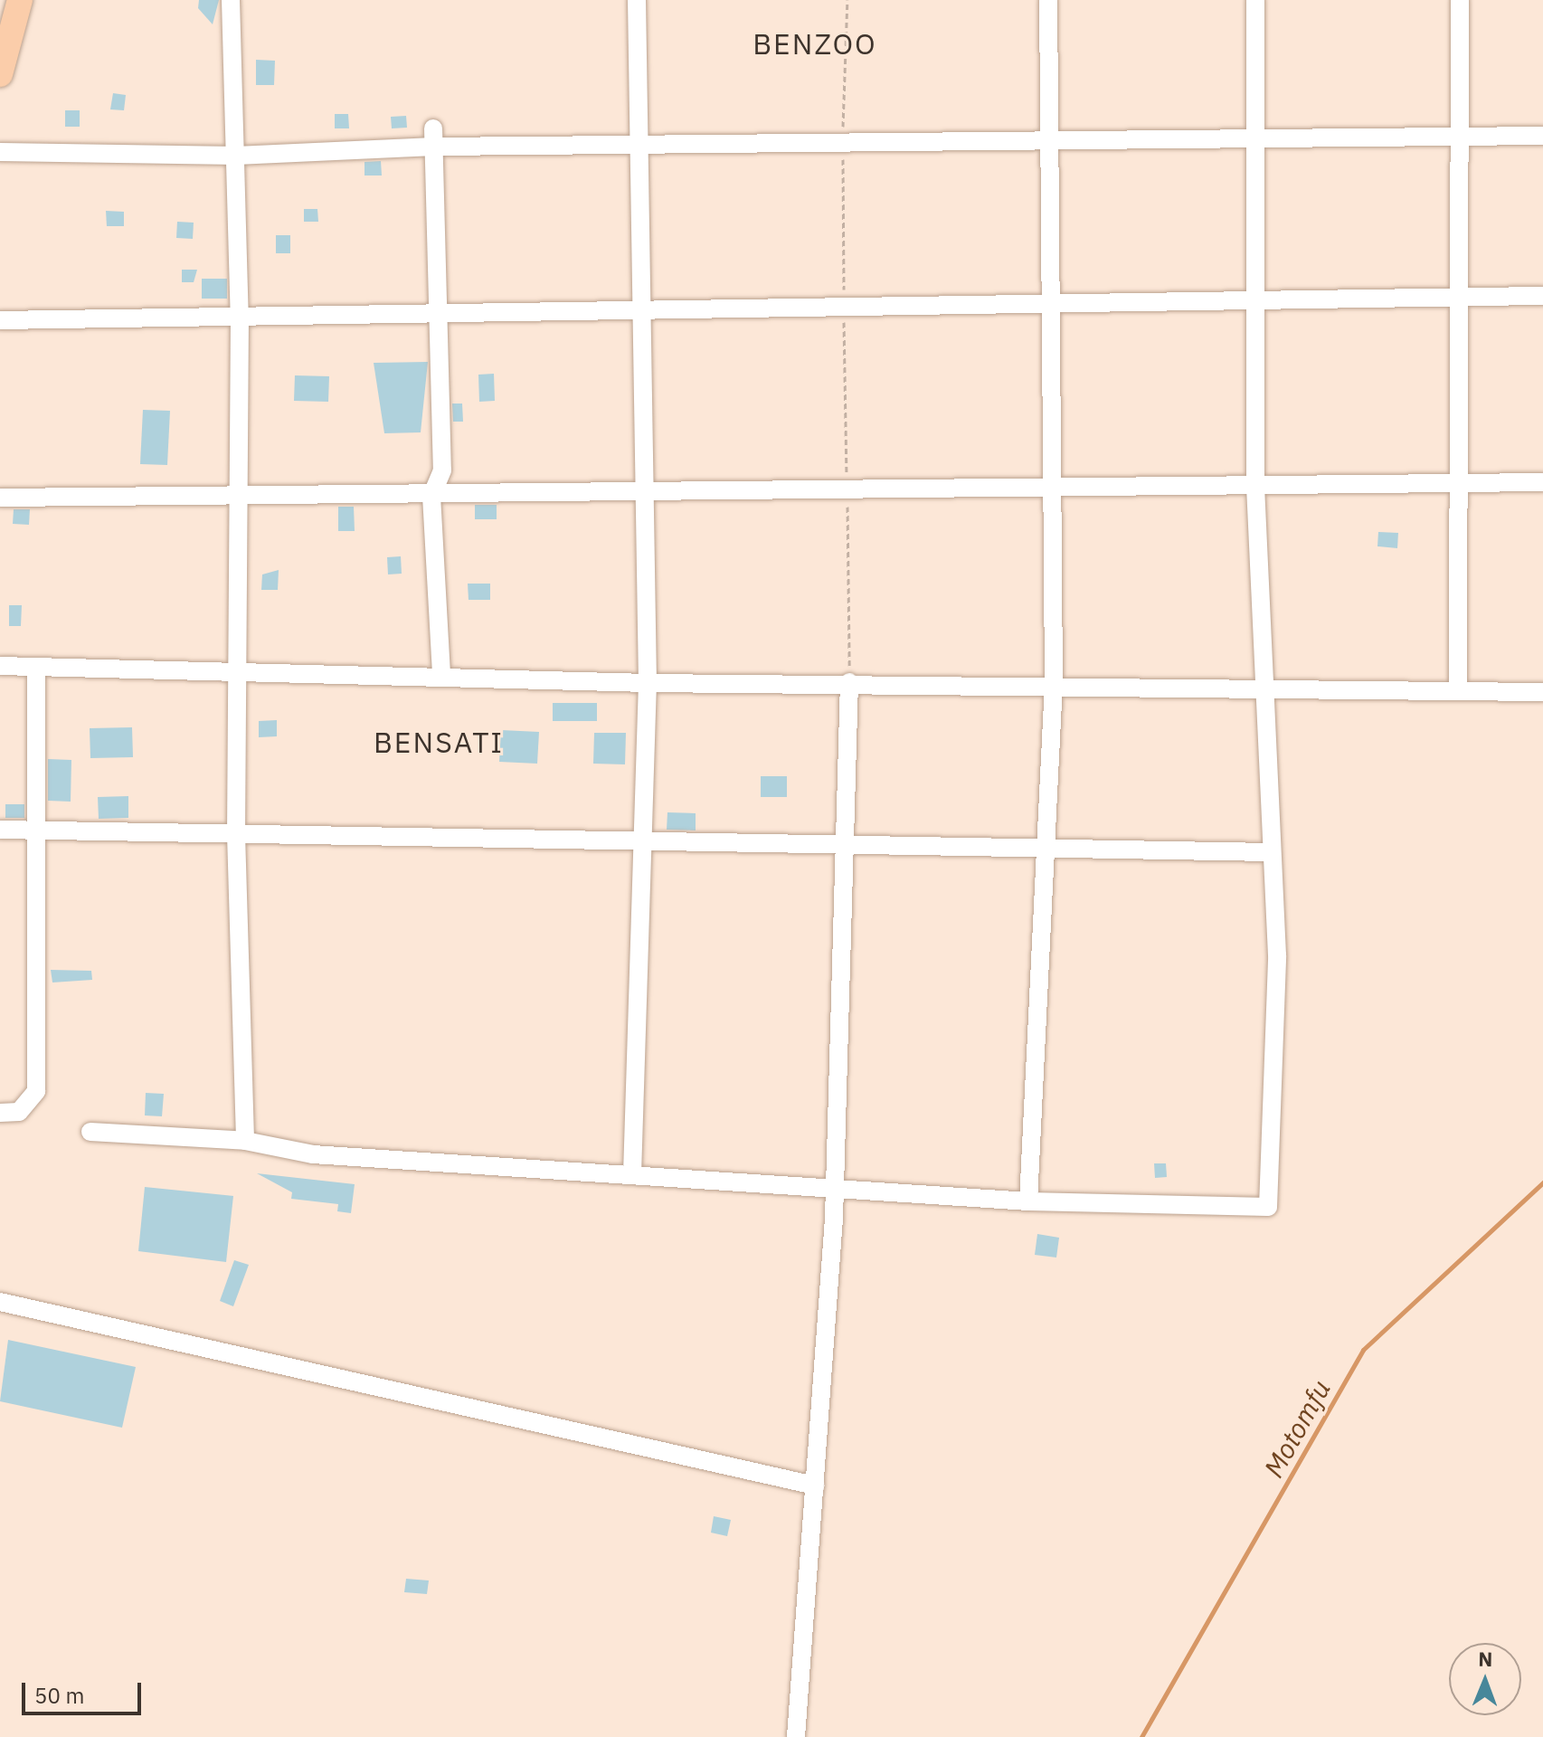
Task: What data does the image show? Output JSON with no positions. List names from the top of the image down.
{
  "districts": ["BENZOO", "BENSATI"],
  "water": ["Motomfu"],
  "scale_bar": "50 m",
  "north": "top"
}
